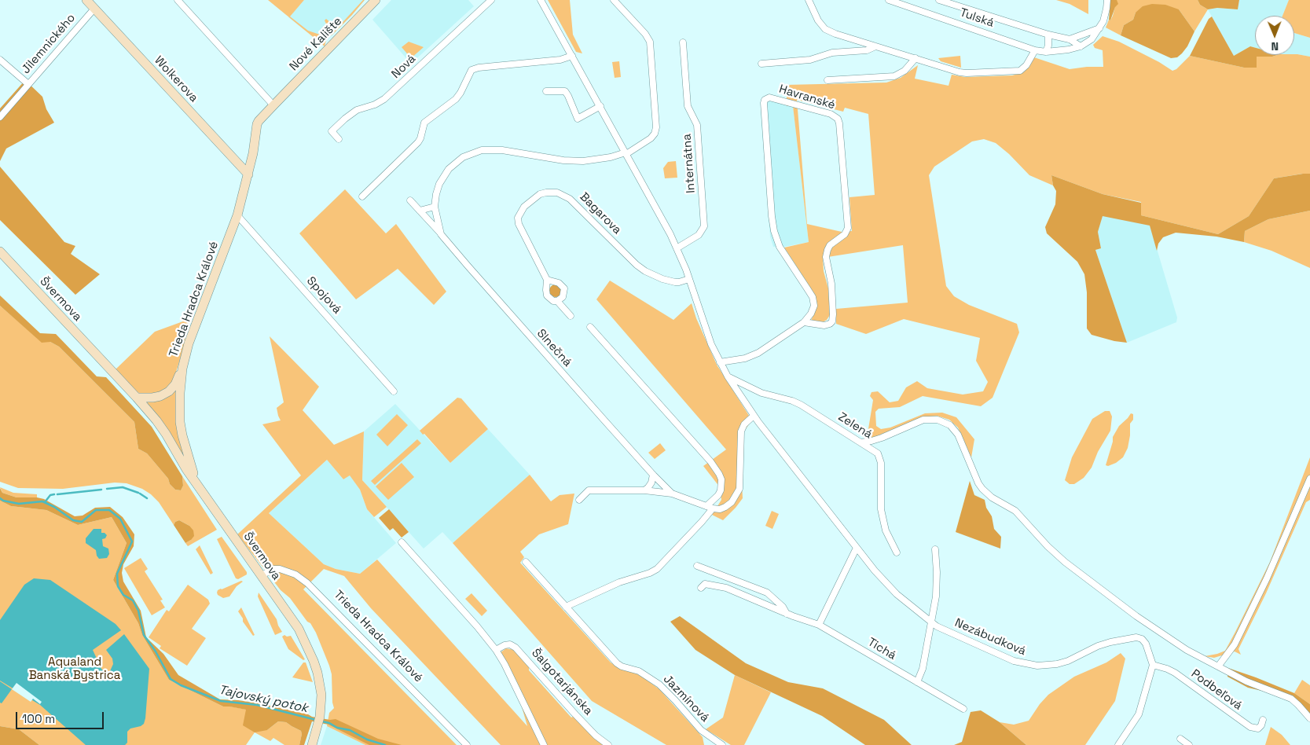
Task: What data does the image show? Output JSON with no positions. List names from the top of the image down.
{
  "streets": {
    "street": [
      "Tulská",
      "Jilemnického",
      "Nové Kalište",
      "Nová",
      "Wolkerova",
      "Havranské",
      "Internátna",
      "Bagarova",
      "Spojová",
      "Švermova",
      "Trieda Hradca Králové",
      "Slnečná",
      "Zelená",
      "Nezábudková",
      "Tichá",
      "Šalgotarjánska",
      "Podbeľová",
      "Jazmínová"
    ]
  },
  "crossings": [
    ["Jilemnického", "Wolkerova"],
    ["Nové Kalište", "Trieda Hradca Králové"],
    ["Wolkerova", "Trieda Hradca Králové"],
    ["Spojová", "Trieda Hradca Králové"],
    ["Švermova", "Trieda Hradca Králové"],
    ["Nezábudková", "Podbeľová"]
  ],
  "water": ["Tajovský potok"],
  "parks": ["Aqualand Banská Bystrica"],
  "scale_bar": "100 m",
  "north": "bottom"
}
